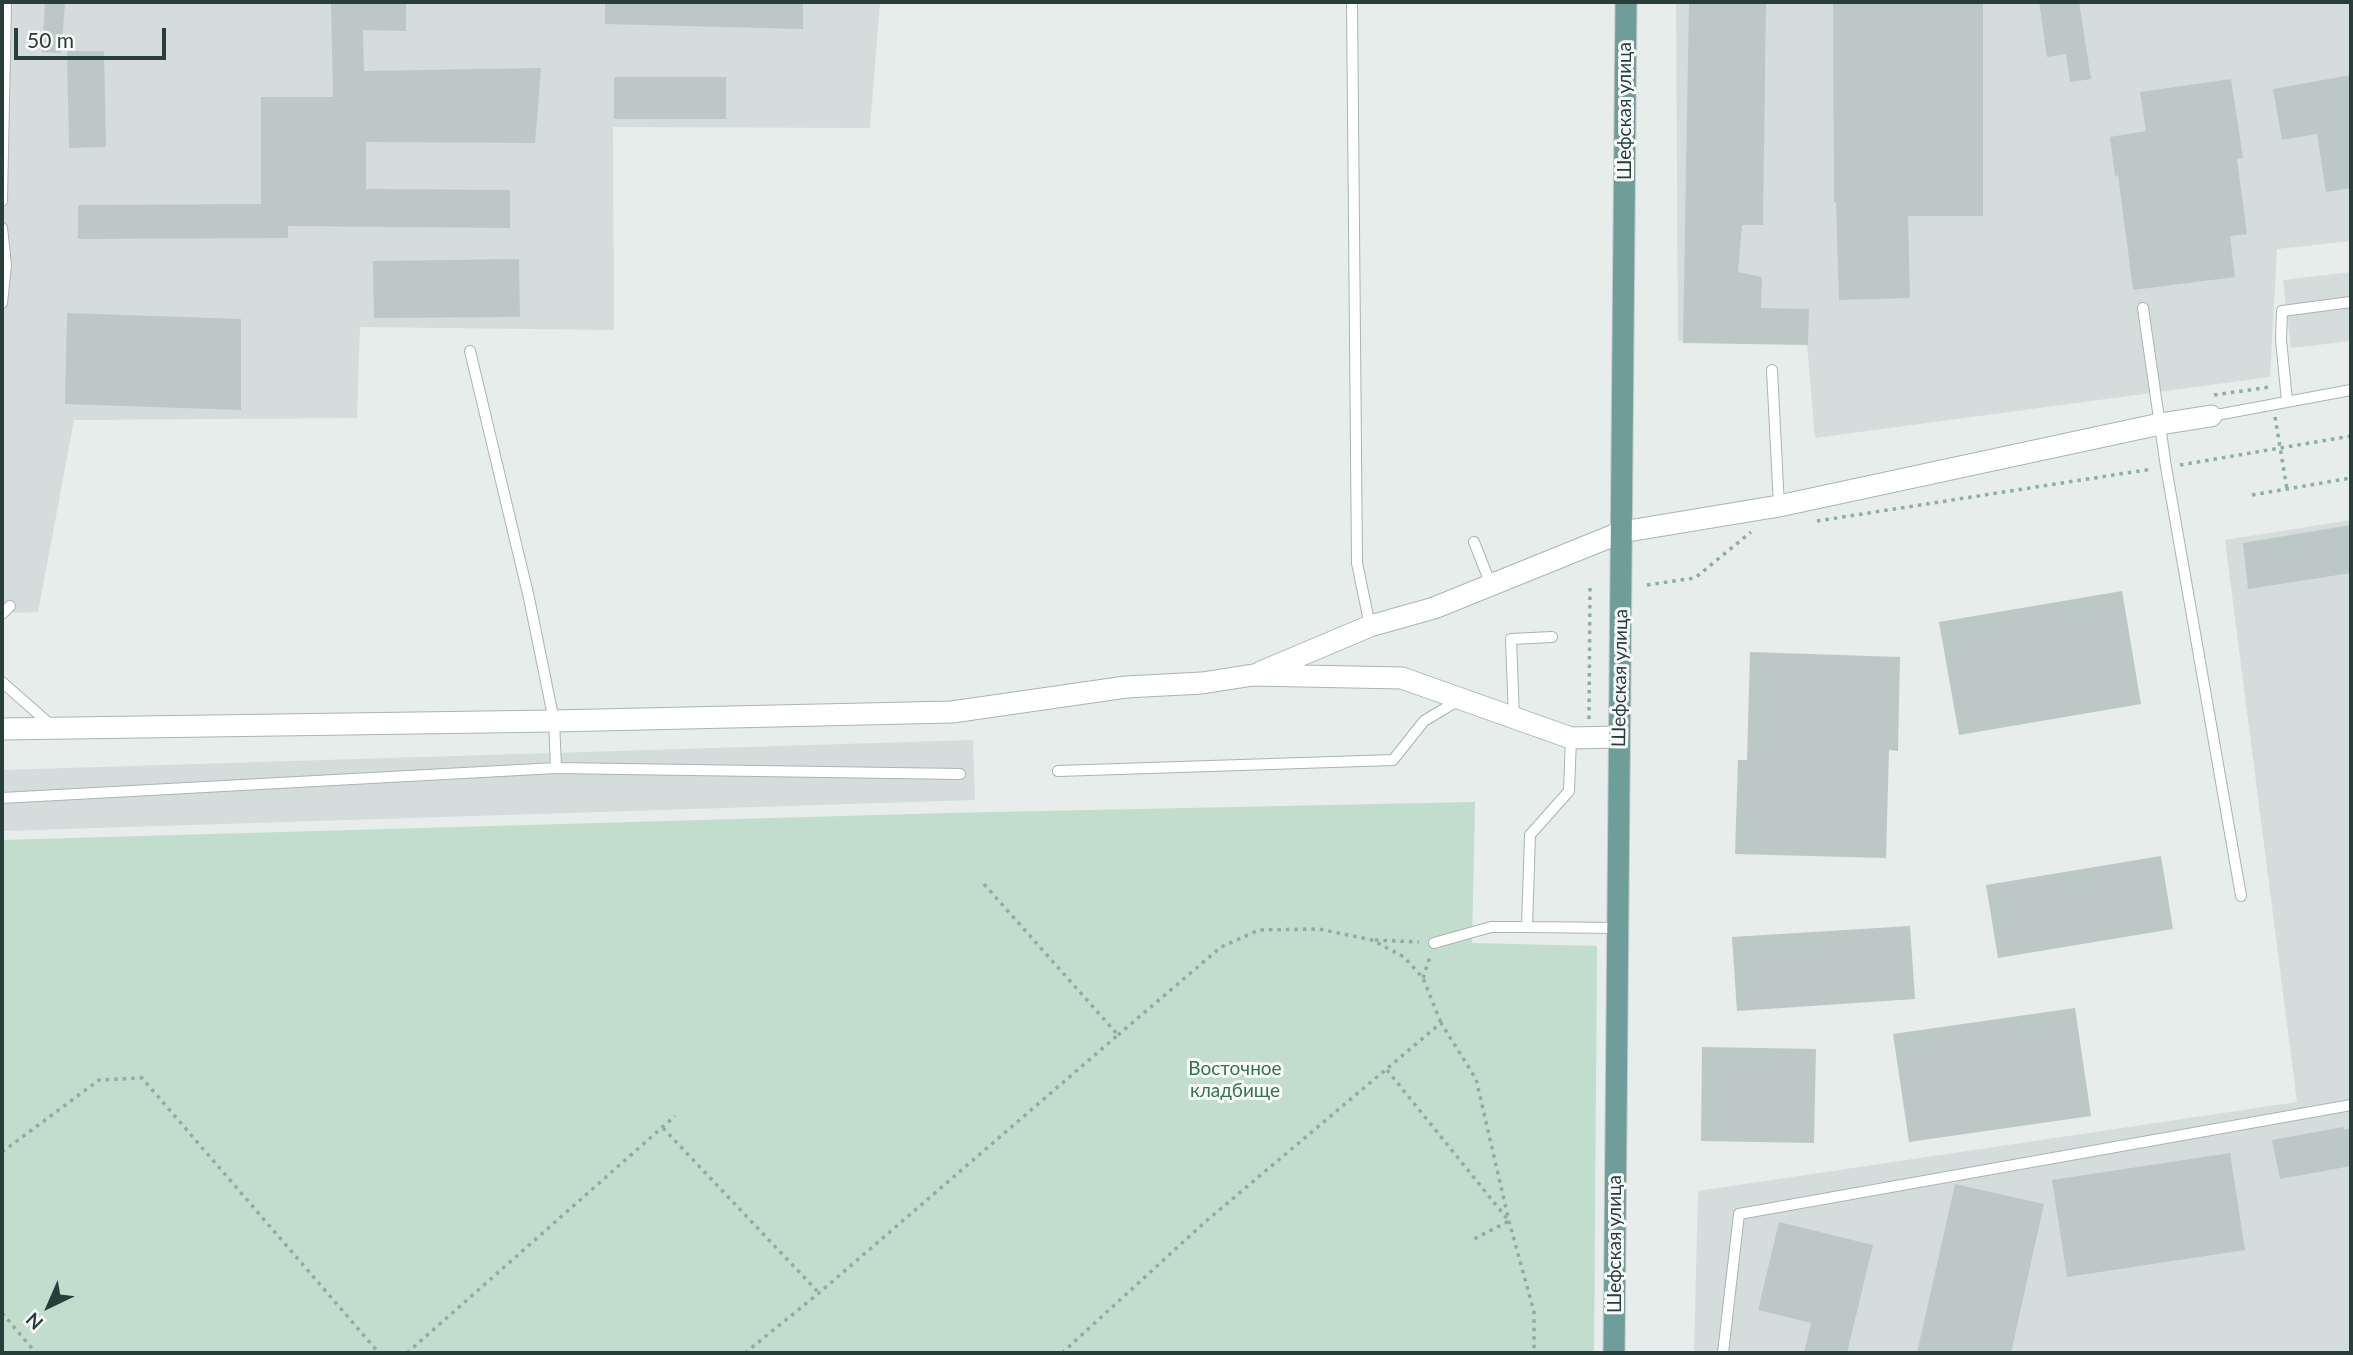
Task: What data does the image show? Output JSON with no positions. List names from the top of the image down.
{
  "streets": {
    "main road": ["Шефская улица"]
  },
  "parks": ["Восточное кладбище"],
  "scale_bar": "50 m",
  "north": "bottom left"
}
